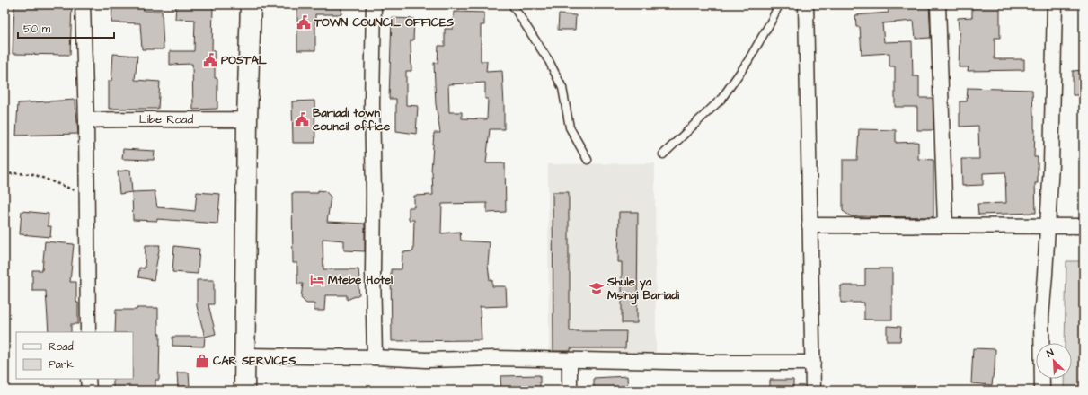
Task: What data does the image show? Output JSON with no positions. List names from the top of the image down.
{
  "streets": {
    "street": ["Libe Road"]
  },
  "places": {
    "public building": ["TOWN COUNCIL OFFICES", "POSTAL", "Bariadi town council office"],
    "hotel": ["Mtebe Hotel"],
    "school or university": ["Shule ya Msingi Bariadi"],
    "shop": ["CAR SERVICES"]
  },
  "legend": ["Road", "Park"],
  "scale_bar": "50 m",
  "north": "top left"
}
